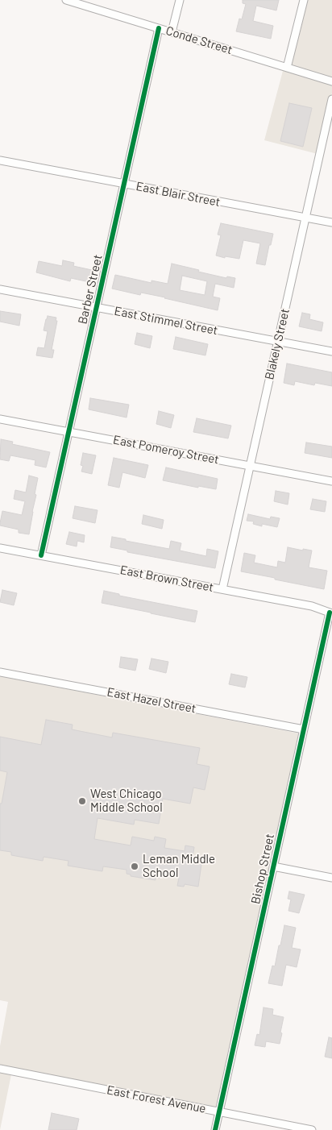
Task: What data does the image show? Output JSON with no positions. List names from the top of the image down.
{
  "streets": {
    "street": [
      "Conde Street",
      "East Blair Street",
      "Barber Street",
      "East Stimmel Street",
      "Blakely Street",
      "East Pomeroy Street",
      "East Brown Street",
      "East Hazel Street",
      "Bishop Street",
      "East Forest Avenue"
    ]
  },
  "crossings": [
    ["Conde Street", "Barber Street"],
    ["East Blair Street", "Barber Street"],
    ["East Blair Street", "Blakely Street"],
    ["Barber Street", "East Stimmel Street"],
    ["Barber Street", "East Pomeroy Street"],
    ["Barber Street", "East Brown Street"],
    ["East Stimmel Street", "Blakely Street"],
    ["Blakely Street", "East Pomeroy Street"],
    ["Blakely Street", "East Brown Street"],
    ["East Brown Street", "Bishop Street"],
    ["East Hazel Street", "Bishop Street"],
    ["Bishop Street", "East Forest Avenue"]
  ],
  "places": ["West Chicago Middle School", "Leman Middle School"]
}
